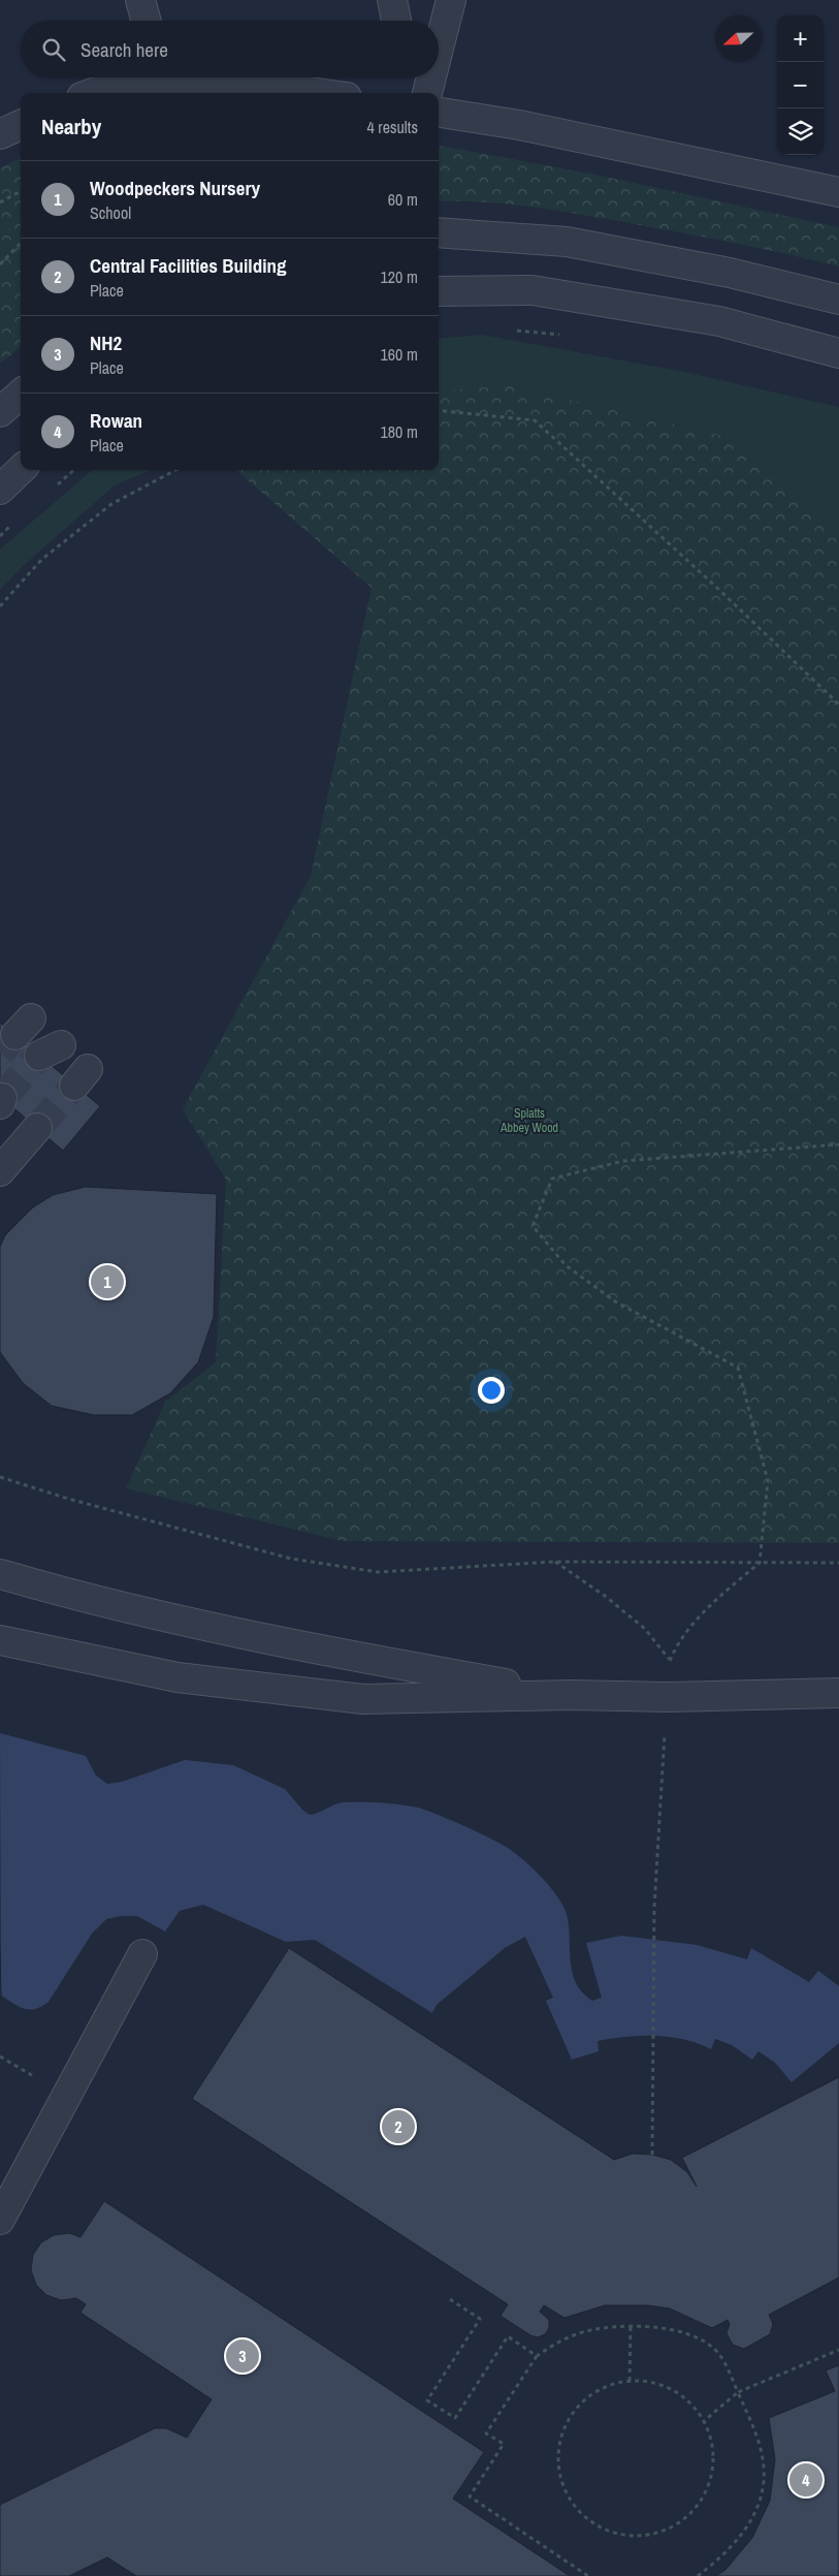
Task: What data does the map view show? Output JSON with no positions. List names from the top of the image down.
{
  "parks": ["Splatts Abbey Wood"],
  "north": "left",
  "page": {
    "map_buttons": ["+", "−"],
    "search": "Search here",
    "heading": ["Nearby", "4 results"],
    "list": [
      {
        "mark": "1",
        "name": "Woodpeckers Nursery",
        "note": "School",
        "value": "60 m"
      },
      {
        "mark": "2",
        "name": "Central Facilities Building",
        "note": "Place",
        "value": "120 m"
      },
      {
        "mark": "3",
        "name": "NH2",
        "note": "Place",
        "value": "160 m"
      },
      {
        "mark": "4",
        "name": "Rowan",
        "note": "Place",
        "value": "180 m"
      }
    ],
    "pins": [
      "1",
      "2",
      "3",
      "4"
    ]
  }
}
